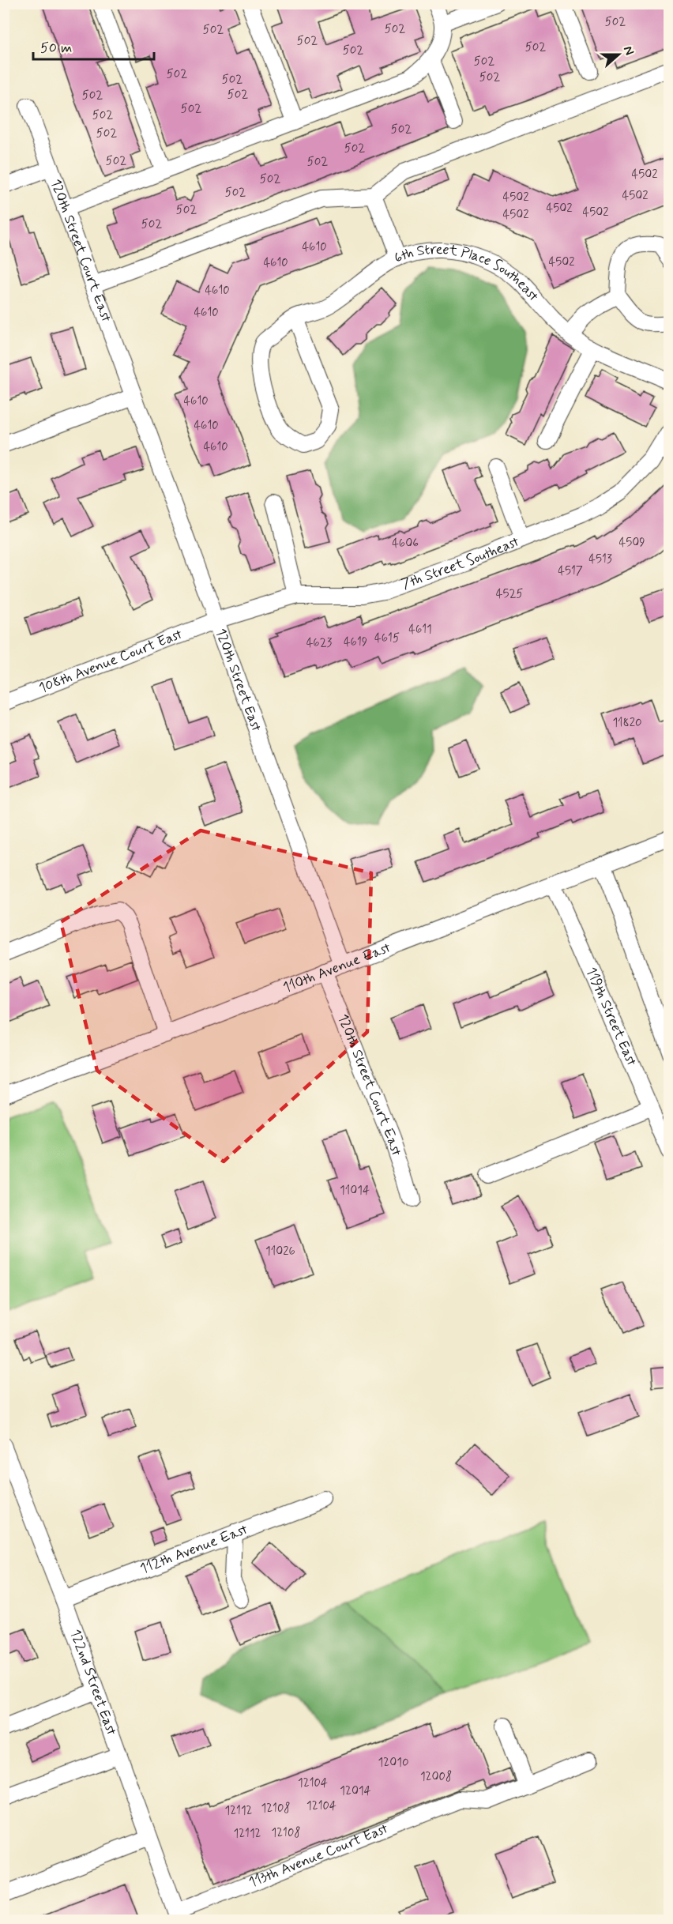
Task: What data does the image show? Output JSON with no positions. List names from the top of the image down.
{
  "streets": {
    "street": [
      "120th Street Court East",
      "6th Street Place Southeast",
      "7th Street Southeast",
      "108th Avenue Court East",
      "120th Street East",
      "110th Avenue East",
      "119th Street East",
      "112th Avenue East",
      "122nd Street East",
      "113th Avenue Court East"
    ]
  },
  "crossings": [
    ["120th Street Court East", "120th Street East"],
    ["120th Street Court East", "110th Avenue East"],
    ["7th Street Southeast", "108th Avenue Court East"],
    ["7th Street Southeast", "120th Street East"],
    ["108th Avenue Court East", "120th Street East"],
    ["120th Street East", "110th Avenue East"],
    ["110th Avenue East", "119th Street East"],
    ["112th Avenue East", "122nd Street East"],
    ["122nd Street East", "113th Avenue Court East"]
  ],
  "house_numbers": [
    "502",
    "502",
    "502",
    "502",
    "502",
    "502",
    "502",
    "502",
    "502",
    "502",
    "502",
    "502",
    "502",
    "502",
    "502",
    "502",
    "502",
    "502",
    "502",
    "4502",
    "502",
    "502",
    "4502",
    "4502",
    "4502",
    "502",
    "4502",
    "4502",
    "502",
    "4610",
    "4502",
    "4610",
    "4610",
    "4610",
    "4610",
    "4610",
    "4610",
    "4509",
    "4606",
    "4513",
    "4517",
    "4525",
    "4611",
    "4615",
    "4619",
    "4623",
    "11820",
    "11014",
    "11026",
    "12010",
    "12008",
    "12104",
    "12014",
    "12104",
    "12108",
    "12112",
    "12108",
    "12112"
  ],
  "scale_bar": "50 m",
  "north": "right"
}
